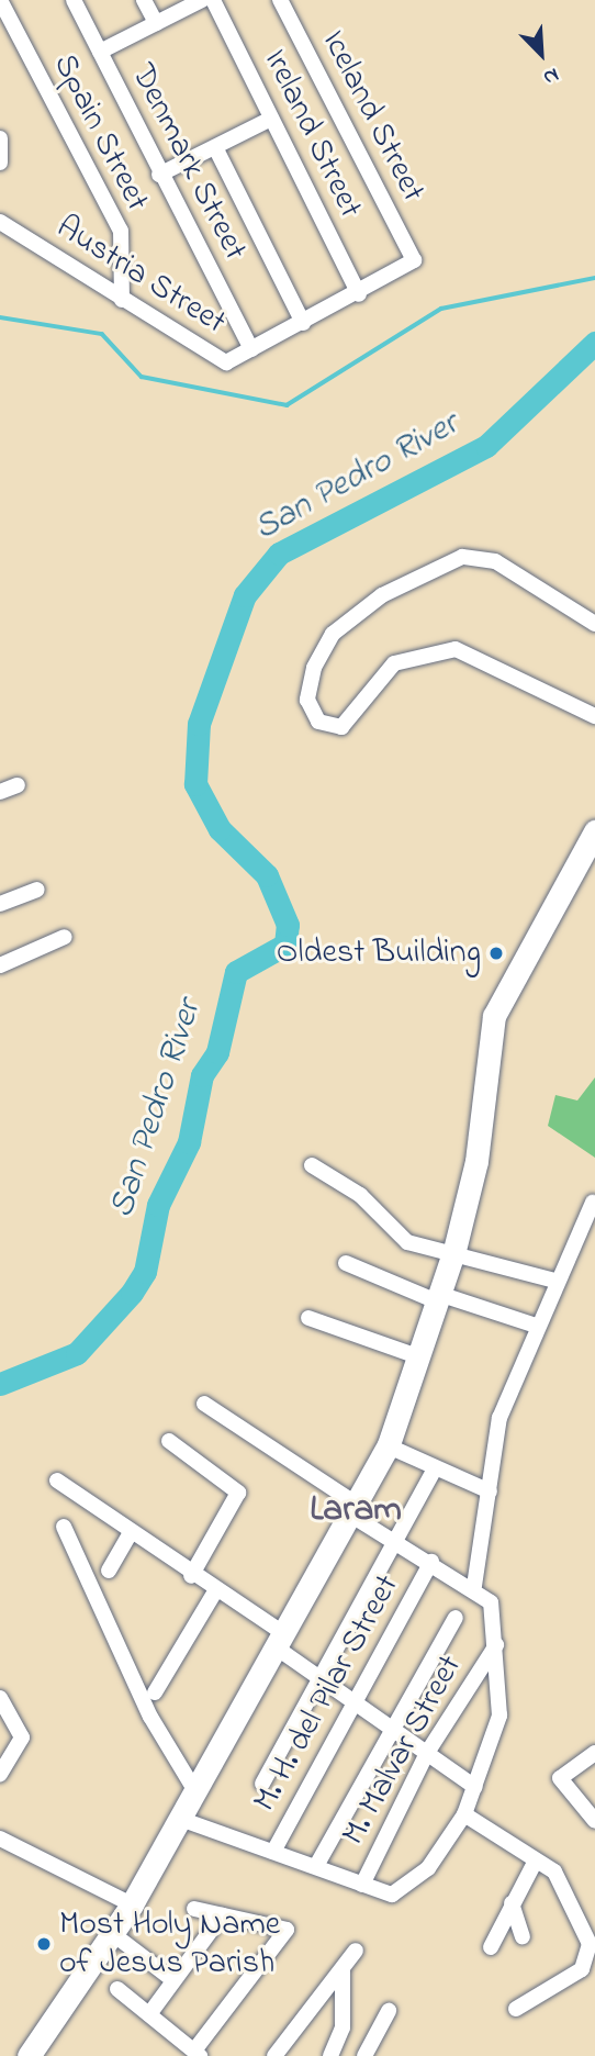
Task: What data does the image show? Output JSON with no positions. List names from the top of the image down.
{
  "streets": {
    "street": [
      "Iceland Street",
      "Spain Street",
      "Ireland Street",
      "Denmark Street",
      "Austria Street",
      "M. H. del Pilar Street",
      "M. Malvar Street"
    ]
  },
  "crossings": [
    ["Iceland Street", "Austria Street"],
    ["Spain Street", "Austria Street"],
    ["Ireland Street", "Austria Street"],
    ["Denmark Street", "Austria Street"]
  ],
  "districts": ["Laram"],
  "water": ["San Pedro River"],
  "places": ["Oldest Building", "Most Holy Name of Jesus Parish"],
  "north": "bottom right"
}
